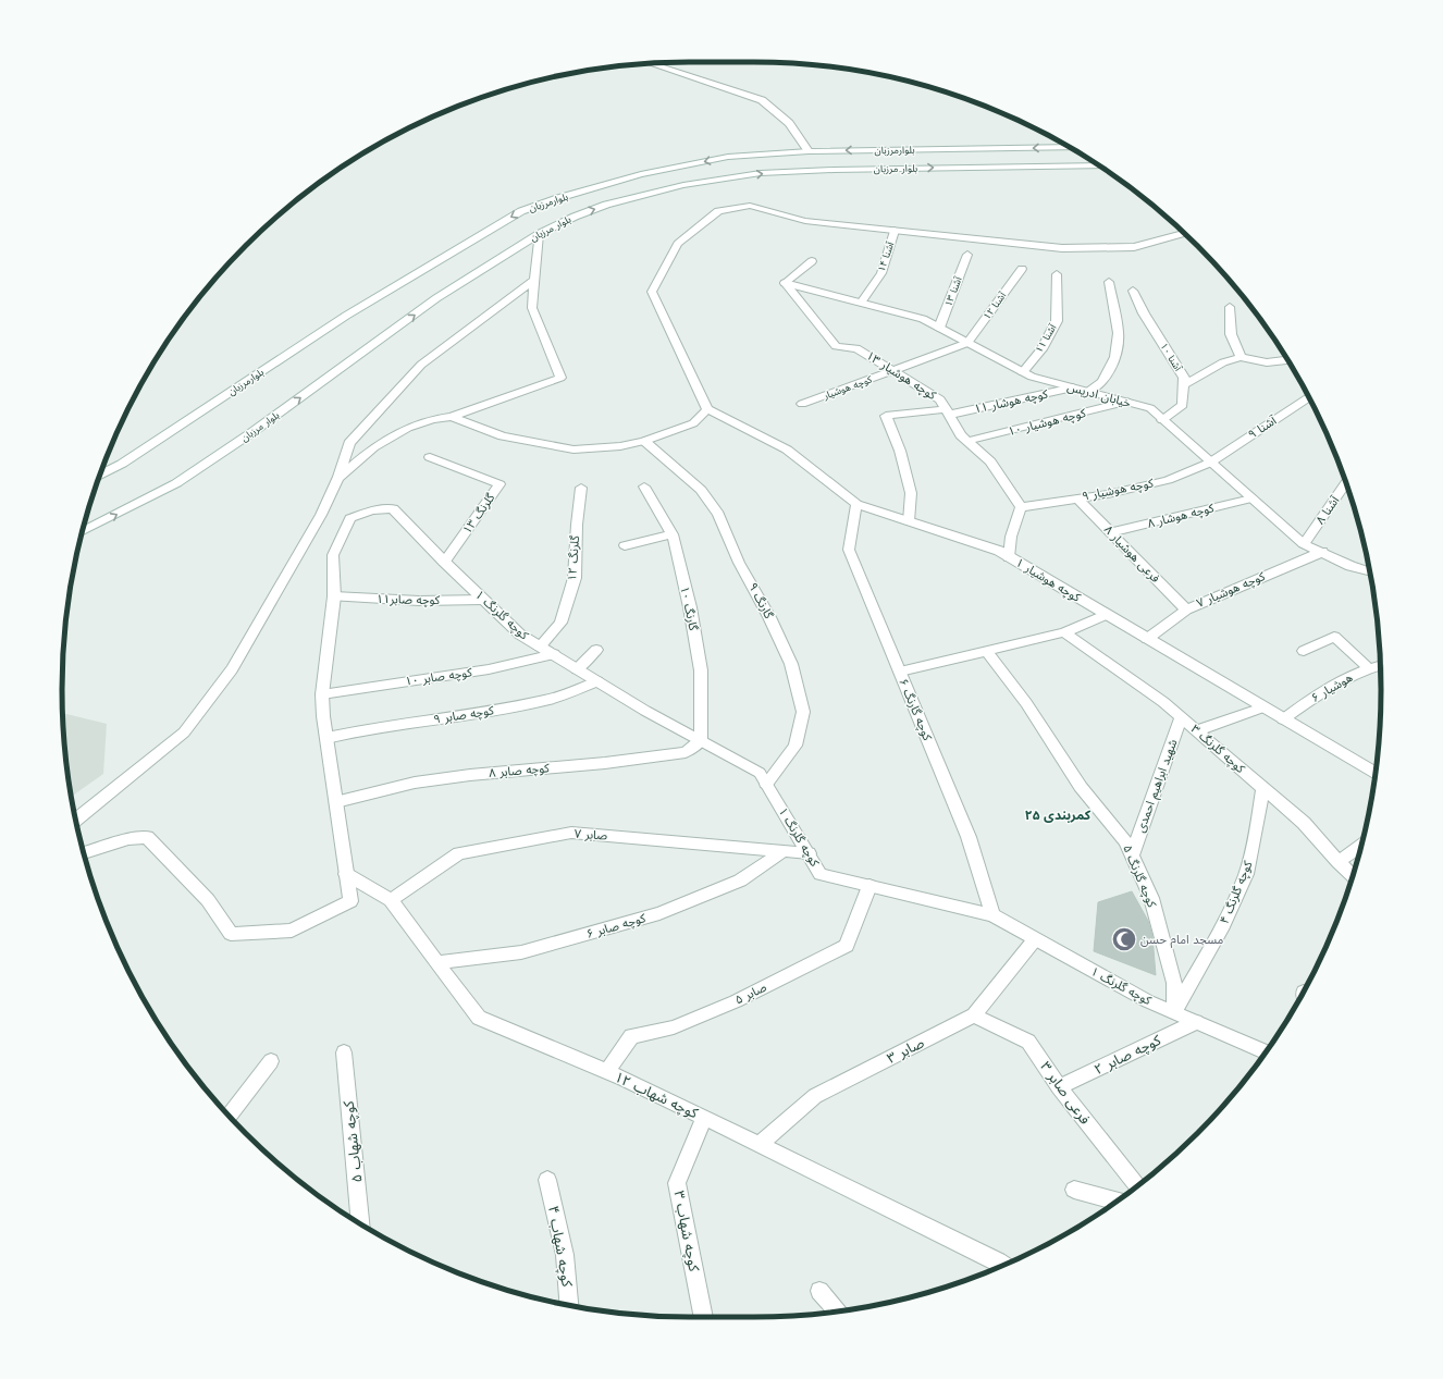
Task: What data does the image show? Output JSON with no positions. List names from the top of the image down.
{
  "streets": {
    "street": [
      "بلوارمرزبان",
      "بلوار مرزبان",
      "آشنا ۱۴",
      "آشنا ۱۳",
      "آشنا ۱۲",
      "آشنا ۱۱",
      "آشنا ۱۰",
      "کوچه هوشیار ۱۳",
      "کوچه هوشیار",
      "خیابان ادریس",
      "کوچه هوشار ۱۱",
      "کوچه هوشیار ۱۰",
      "آشنا ۹",
      "کوچه هوشیار ۹",
      "آشنا ۸",
      "گلرنگ ۱۳",
      "کوچه هوشار ۸",
      "فرعی هوشیار ۸",
      "گلرنگ ۱۲",
      "کوچه هوشیار ۱",
      "کوچه هوشیار ۷",
      "کوچه صابر۱۱",
      "گارنگ ۹",
      "گارنگ ۱۰",
      "کوچه گلرنگ ۱",
      "کوچه صابر ۱۰",
      "هوشیار ۶",
      "کوچه گارنگ ۶",
      "کوچه صابر ۹",
      "کوچه گلرنگ ۳",
      "کوچه صابر ۸",
      "شهید ابراهیم احمدی",
      "صابر ۷",
      "کوچه گلرنگ ۵",
      "کوچه گلرنگ ۴",
      "کوچه صابر ۶",
      "صابر ۵",
      "صابر ۳",
      "کوچه صابر ۲",
      "فرعی صابر ۳",
      "کوچه شهاب ۱۲",
      "کوچه شهاب ۵",
      "کوچه شهاب ۳",
      "کوچه شهاب ۴"
    ]
  },
  "crossings": [
    ["آشنا ۱۴", "خیابان ادریس"],
    ["آشنا ۱۳", "خیابان ادریس"],
    ["آشنا ۱۲", "کوچه هوشیار"],
    ["آشنا ۱۲", "خیابان ادریس"],
    ["آشنا ۱۱", "خیابان ادریس"],
    ["آشنا ۱۰", "خیابان ادریس"],
    ["کوچه هوشیار ۱۳", "کوچه هوشیار"],
    ["کوچه هوشیار ۱۳", "خیابان ادریس"],
    ["کوچه هوشیار ۱۳", "کوچه هوشار ۱۱"],
    ["کوچه هوشیار ۱۳", "کوچه هوشیار ۱۰"],
    ["کوچه هوشیار ۱۳", "کوچه هوشیار ۹"],
    ["کوچه هوشیار", "خیابان ادریس"],
    ["خیابان ادریس", "کوچه هوشار ۱۱"],
    ["خیابان ادریس", "کوچه هوشیار ۱۰"],
    ["خیابان ادریس", "آشنا ۹"],
    ["خیابان ادریس", "کوچه هوشیار ۹"],
    ["خیابان ادریس", "آشنا ۸"],
    ["خیابان ادریس", "کوچه هوشار ۸"],
    ["خیابان ادریس", "کوچه هوشیار ۷"],
    ["کوچه هوشار ۱۱", "کوچه هوشیار ۱"],
    ["آشنا ۹", "کوچه هوشیار ۹"],
    ["کوچه هوشیار ۹", "فرعی هوشیار ۸"],
    ["گلرنگ ۱۳", "کوچه گلرنگ ۱"],
    ["کوچه هوشار ۸", "فرعی هوشیار ۸"],
    ["فرعی هوشیار ۸", "کوچه هوشیار ۷"],
    ["گلرنگ ۱۲", "کوچه گلرنگ ۱"],
    ["کوچه هوشیار ۱", "کوچه هوشیار ۷"],
    ["کوچه هوشیار ۱", "هوشیار ۶"],
    ["کوچه هوشیار ۱", "کوچه گارنگ ۶"],
    ["کوچه صابر۱۱", "کوچه گلرنگ ۱"],
    ["گارنگ ۹", "کوچه گلرنگ ۱"],
    ["گارنگ ۱۰", "کوچه گلرنگ ۱"],
    ["گارنگ ۱۰", "کوچه صابر ۸"],
    ["کوچه گلرنگ ۱", "کوچه صابر ۱۰"],
    ["کوچه گلرنگ ۱", "کوچه گارنگ ۶"],
    ["کوچه گلرنگ ۱", "کوچه صابر ۹"],
    ["کوچه گلرنگ ۱", "کوچه صابر ۸"],
    ["کوچه گلرنگ ۱", "صابر ۷"],
    ["کوچه گلرنگ ۱", "کوچه گلرنگ ۵"],
    ["کوچه گلرنگ ۱", "کوچه گلرنگ ۴"],
    ["کوچه گلرنگ ۱", "صابر ۵"],
    ["کوچه گلرنگ ۱", "صابر ۳"],
    ["کوچه گلرنگ ۱", "کوچه صابر ۲"],
    ["کوچه گلرنگ ۳", "شهید ابراهیم احمدی"],
    ["کوچه گلرنگ ۳", "کوچه گلرنگ ۴"],
    ["شهید ابراهیم احمدی", "کوچه گلرنگ ۵"],
    ["صابر ۷", "کوچه صابر ۶"],
    ["صابر ۷", "کوچه شهاب ۱۲"],
    ["کوچه گلرنگ ۵", "کوچه گلرنگ ۴"],
    ["کوچه صابر ۶", "کوچه شهاب ۱۲"],
    ["صابر ۵", "کوچه شهاب ۱۲"],
    ["صابر ۳", "فرعی صابر ۳"],
    ["صابر ۳", "کوچه شهاب ۱۲"],
    ["کوچه صابر ۲", "فرعی صابر ۳"],
    ["کوچه شهاب ۱۲", "کوچه شهاب ۳"]
  ],
  "one_way": ["بلوارمرزبان"],
  "districts": ["کمربندی ۲۵"],
  "places": {
    "mosque": ["مسجد امام حسن"]
  }
}
